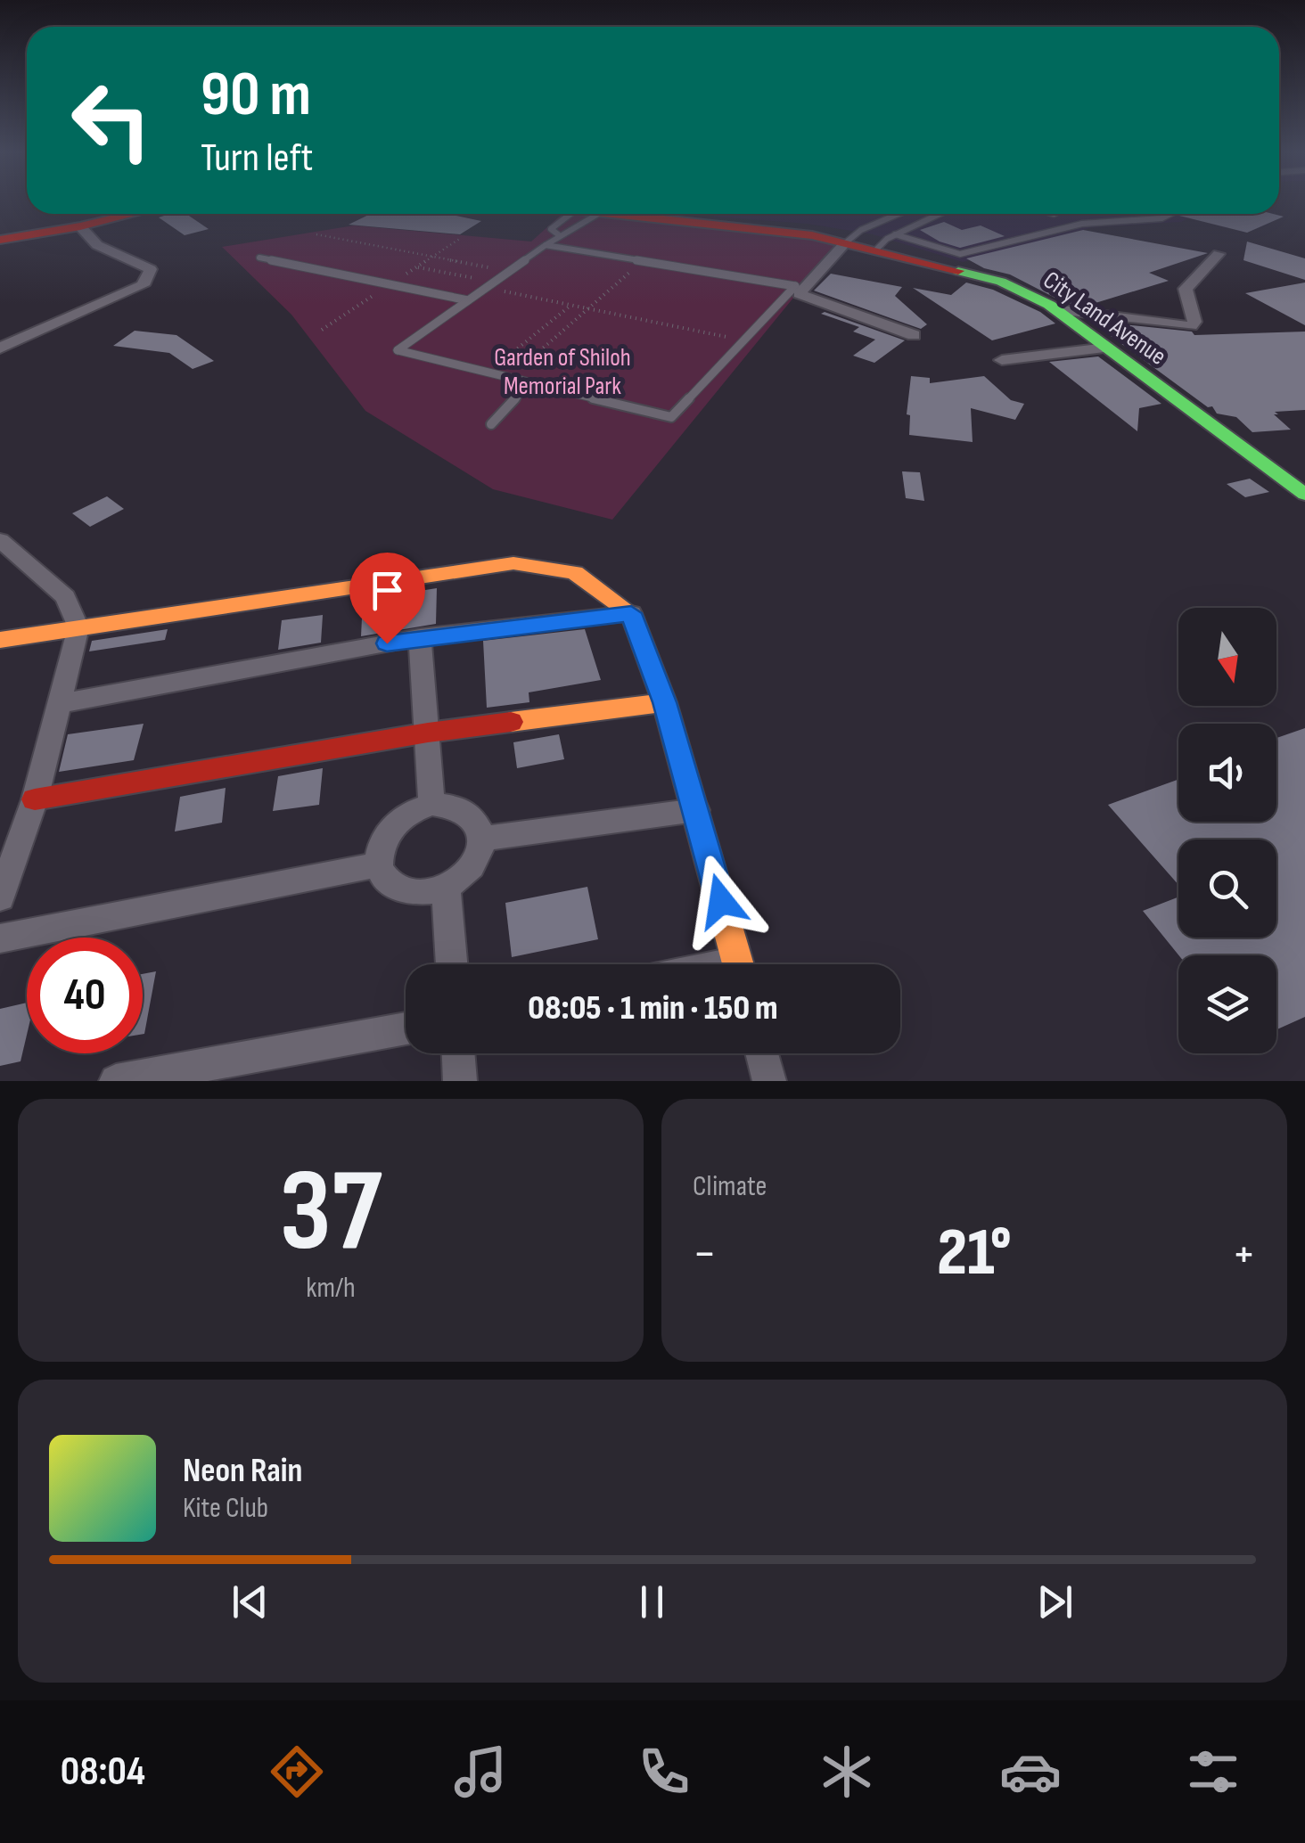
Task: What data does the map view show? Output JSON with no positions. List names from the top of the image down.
{
  "streets": {
    "street": ["City Land Avenue"]
  },
  "parks": ["Garden of Shiloh Memorial Park"],
  "north": "bottom",
  "page": {
    "turn": ["90 m", "Turn left"],
    "limit": "40",
    "trip": "08:05 · 1 min · 150 m",
    "tile": [
      ["37", "km/h"],
      "Climate"
    ],
    "heat": ["−", "21°", "+"],
    "song": ["Neon Rain", "Kite Club"],
    "tabs": "08:04"
  }
}
